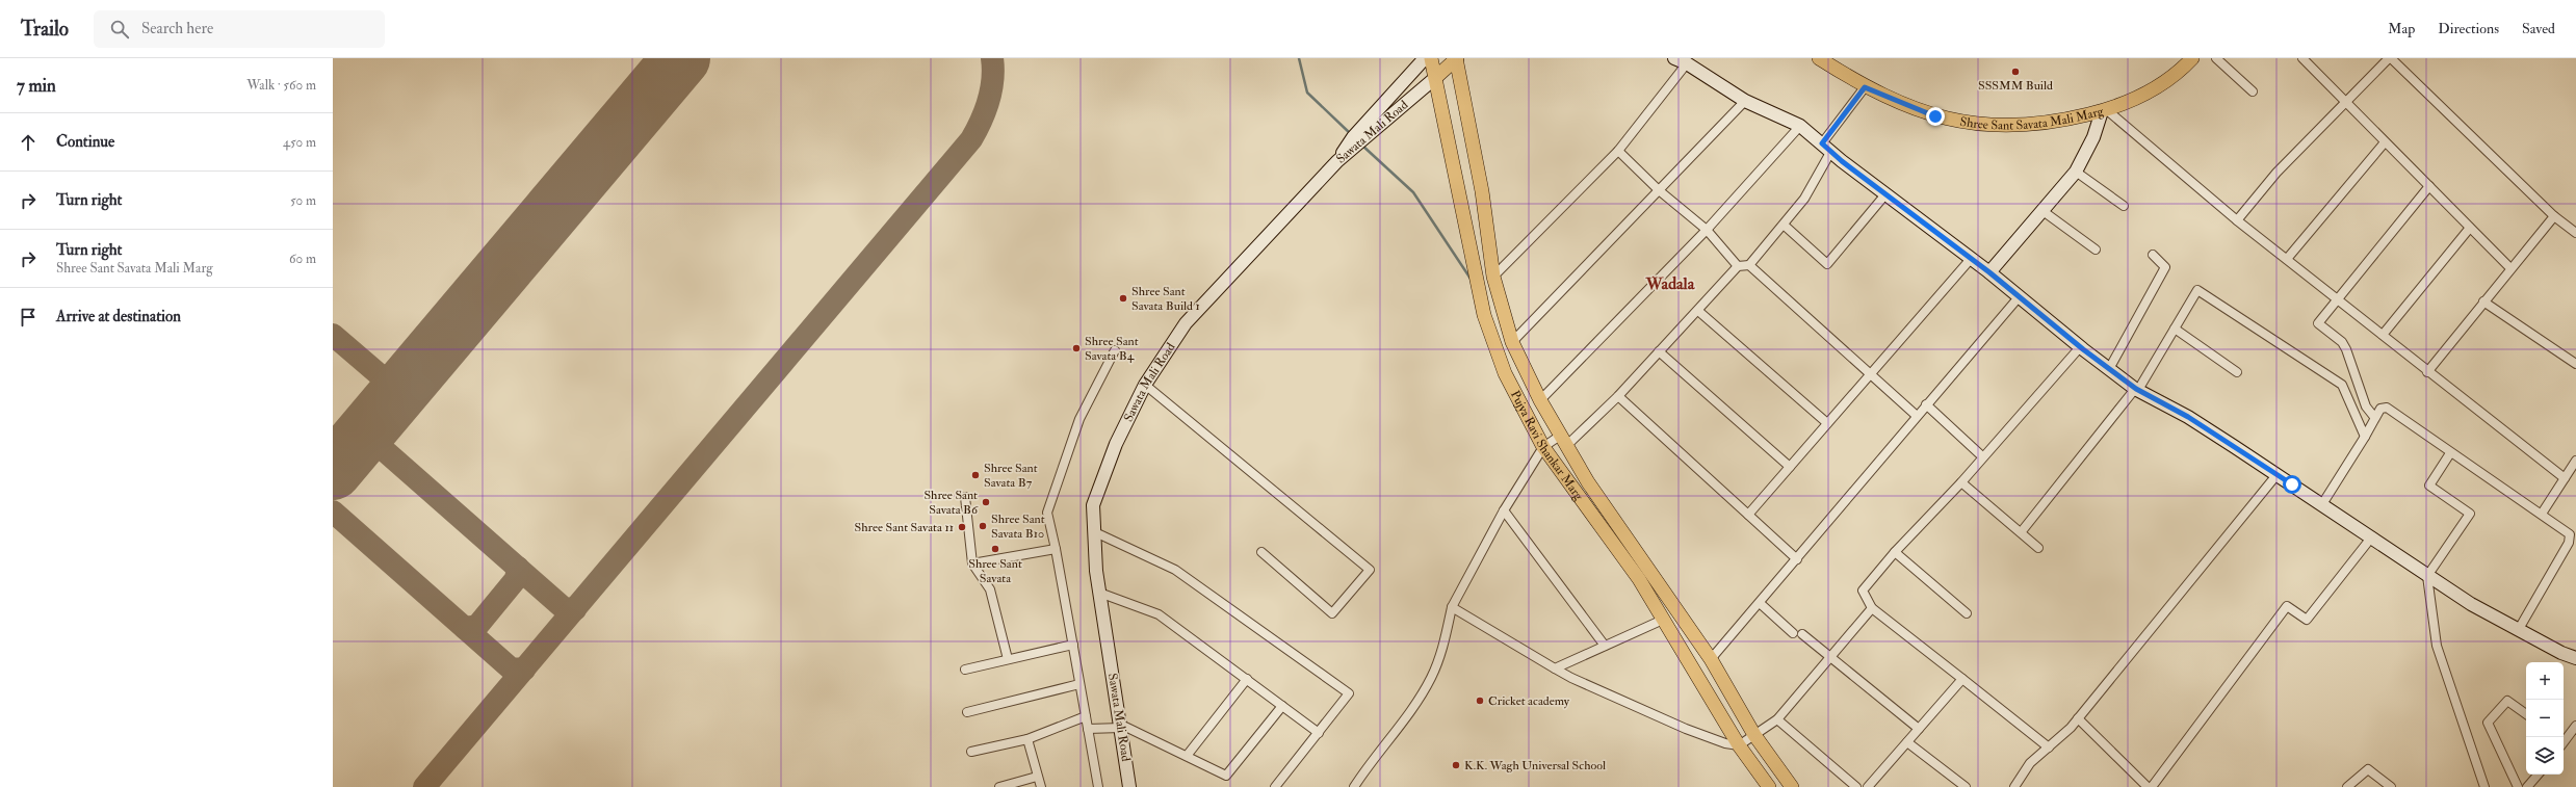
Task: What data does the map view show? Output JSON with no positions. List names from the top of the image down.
{
  "streets": {
    "main road": ["Shree Sant Savata Mali Marg", "Pujya Ravi Shankar Marg"],
    "street": ["Sawata Mali Road"]
  },
  "crossings": [
    ["Sawata Mali Road", "Pujya Ravi Shankar Marg"]
  ],
  "districts": ["Wadala"],
  "places": [
    "SSSMM Build",
    "Shree Sant Savata Build 1",
    "Shree Sant Savata B4",
    "Shree Sant Savata B7",
    "Shree Sant Savata B6",
    "Shree Sant Savata B10",
    "Shree Sant Savata 11",
    "Shree Sant Savata",
    "Cricket academy",
    "K.K. Wagh Universal School"
  ],
  "page": {
    "header": "Trailo",
    "search": "Search here",
    "nav": ["Map", "Directions", "Saved"],
    "heading": ["7 min", "Walk · 560 m"],
    "list": [
      ["Continue", "450 m"],
      ["Turn right", "50 m"],
      ["Turn right", "Shree Sant Savata Mali Marg", "60 m"],
      "Arrive at destination"
    ],
    "map_buttons": ["+", "−"]
  }
}
